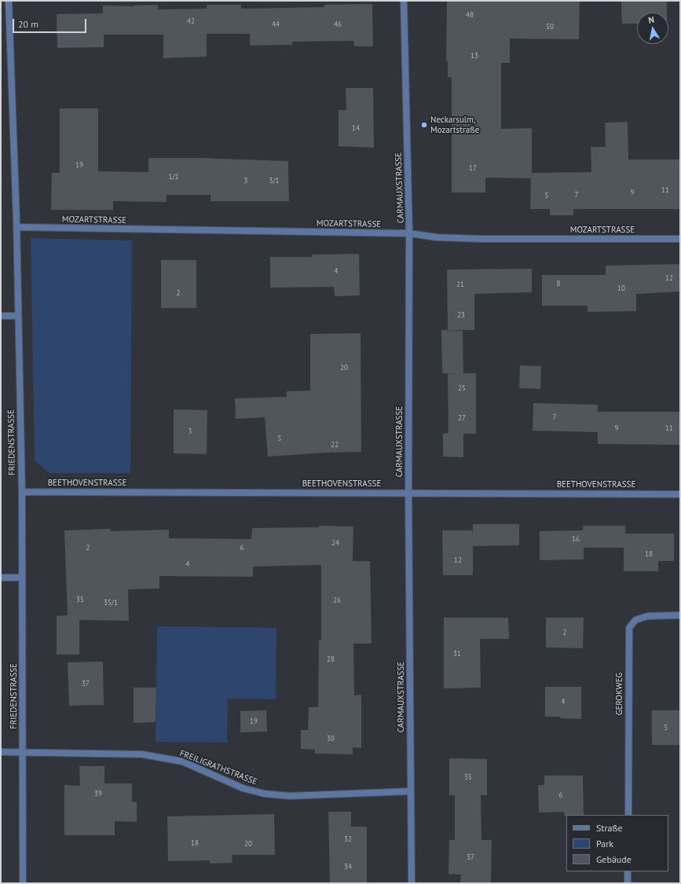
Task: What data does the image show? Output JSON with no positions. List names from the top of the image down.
{
  "streets": {
    "street": [
      "CARMAUXSTRASSE",
      "MOZARTSTRASSE",
      "FRIEDENSTRASSE",
      "BEETHOVENSTRASSE",
      "GEROKWEG",
      "FREILIGRATHSTRASSE"
    ]
  },
  "crossings": [
    ["CARMAUXSTRASSE", "MOZARTSTRASSE"],
    ["CARMAUXSTRASSE", "BEETHOVENSTRASSE"],
    ["CARMAUXSTRASSE", "FREILIGRATHSTRASSE"],
    ["MOZARTSTRASSE", "FRIEDENSTRASSE"],
    ["FRIEDENSTRASSE", "BEETHOVENSTRASSE"],
    ["FRIEDENSTRASSE", "FREILIGRATHSTRASSE"]
  ],
  "places": ["Neckarsulm, Mozartstraße"],
  "house_numbers": [
    "48",
    "42",
    "44",
    "46",
    "50",
    "13",
    "14",
    "19",
    "17",
    "1/1",
    "3",
    "3/1",
    "11",
    "9",
    "7",
    "5",
    "4",
    "12",
    "8",
    "21",
    "10",
    "2",
    "23",
    "20",
    "25",
    "7",
    "27",
    "9",
    "11",
    "3",
    "5",
    "22",
    "16",
    "24",
    "2",
    "6",
    "18",
    "12",
    "4",
    "35",
    "26",
    "35/1",
    "2",
    "31",
    "28",
    "37",
    "4",
    "19",
    "5",
    "30",
    "35",
    "39",
    "6",
    "32",
    "18",
    "20",
    "37",
    "34"
  ],
  "legend": ["Straße", "Park", "Gebäude"],
  "scale_bar": "20 m",
  "north": "top"
}
